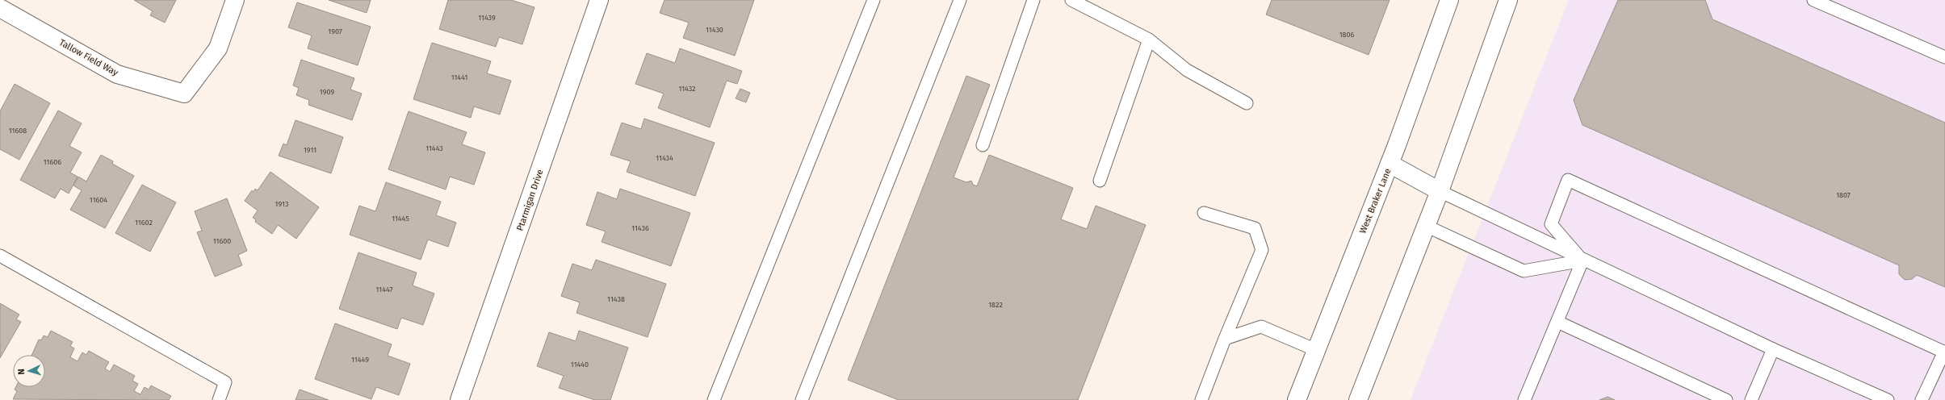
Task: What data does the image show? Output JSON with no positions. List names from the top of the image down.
{
  "streets": {
    "main road": ["Tallow Field Way", "Ptarmigan Drive", "West Braker Lane"]
  },
  "house_numbers": [
    "11439",
    "11430",
    "1907",
    "1806",
    "11441",
    "11432",
    "1909",
    "11608",
    "11443",
    "1911",
    "11434",
    "11606",
    "1807",
    "11604",
    "1913",
    "11445",
    "11602",
    "11436",
    "11600",
    "11447",
    "11438",
    "1822",
    "11449",
    "11440"
  ],
  "north": "left"
}
